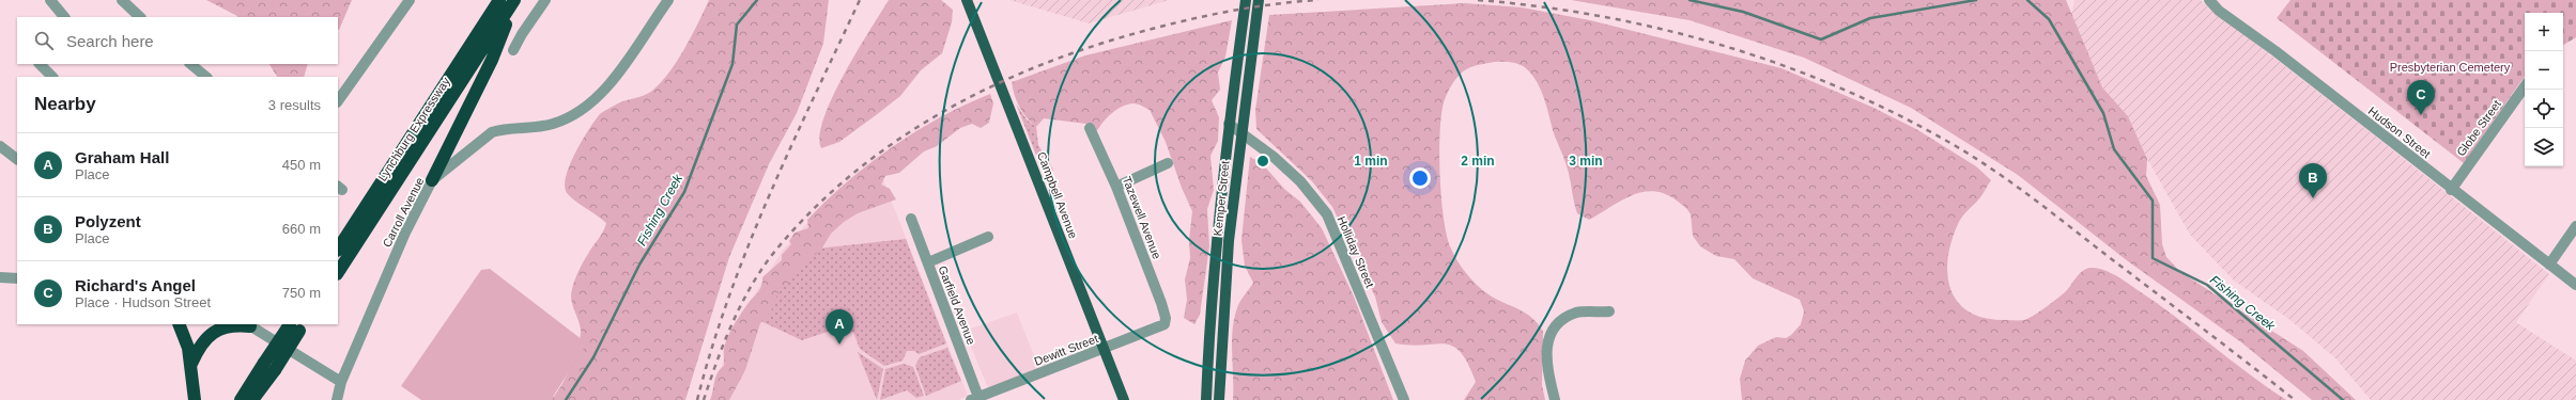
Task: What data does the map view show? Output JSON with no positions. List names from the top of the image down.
{
  "streets": {
    "highway": ["Lynchburg Expressway"],
    "main road": ["Campbell Avenue", "Kemper Street"],
    "street": [
      "Globe Street",
      "Hudson Street",
      "Carroll Avenue",
      "Tazewell Avenue",
      "Holliday Street",
      "Garfield Avenue",
      "Dewitt Street"
    ]
  },
  "crossings": [
    ["Globe Street", "Hudson Street"],
    ["Campbell Avenue", "Dewitt Street"],
    ["Kemper Street", "Holliday Street"],
    ["Tazewell Avenue", "Dewitt Street"],
    ["Garfield Avenue", "Dewitt Street"]
  ],
  "water": ["Fishing Creek"],
  "parks": ["Presbyterian Cemetery"],
  "page": {
    "map_buttons": ["+", "−"],
    "search": "Search here",
    "heading": ["Nearby", "3 results"],
    "pins": ["C", "B", "A"],
    "list": [
      {
        "mark": "A",
        "name": "Graham Hall",
        "note": "Place",
        "value": "450 m"
      },
      {
        "mark": "B",
        "name": "Polyzent",
        "note": "Place",
        "value": "660 m"
      },
      {
        "mark": "C",
        "name": "Richard's Angel",
        "note": "Place · Hudson Street",
        "value": "750 m"
      }
    ]
  },
  "rings": ["1 min", "2 min", "3 min"]
}
